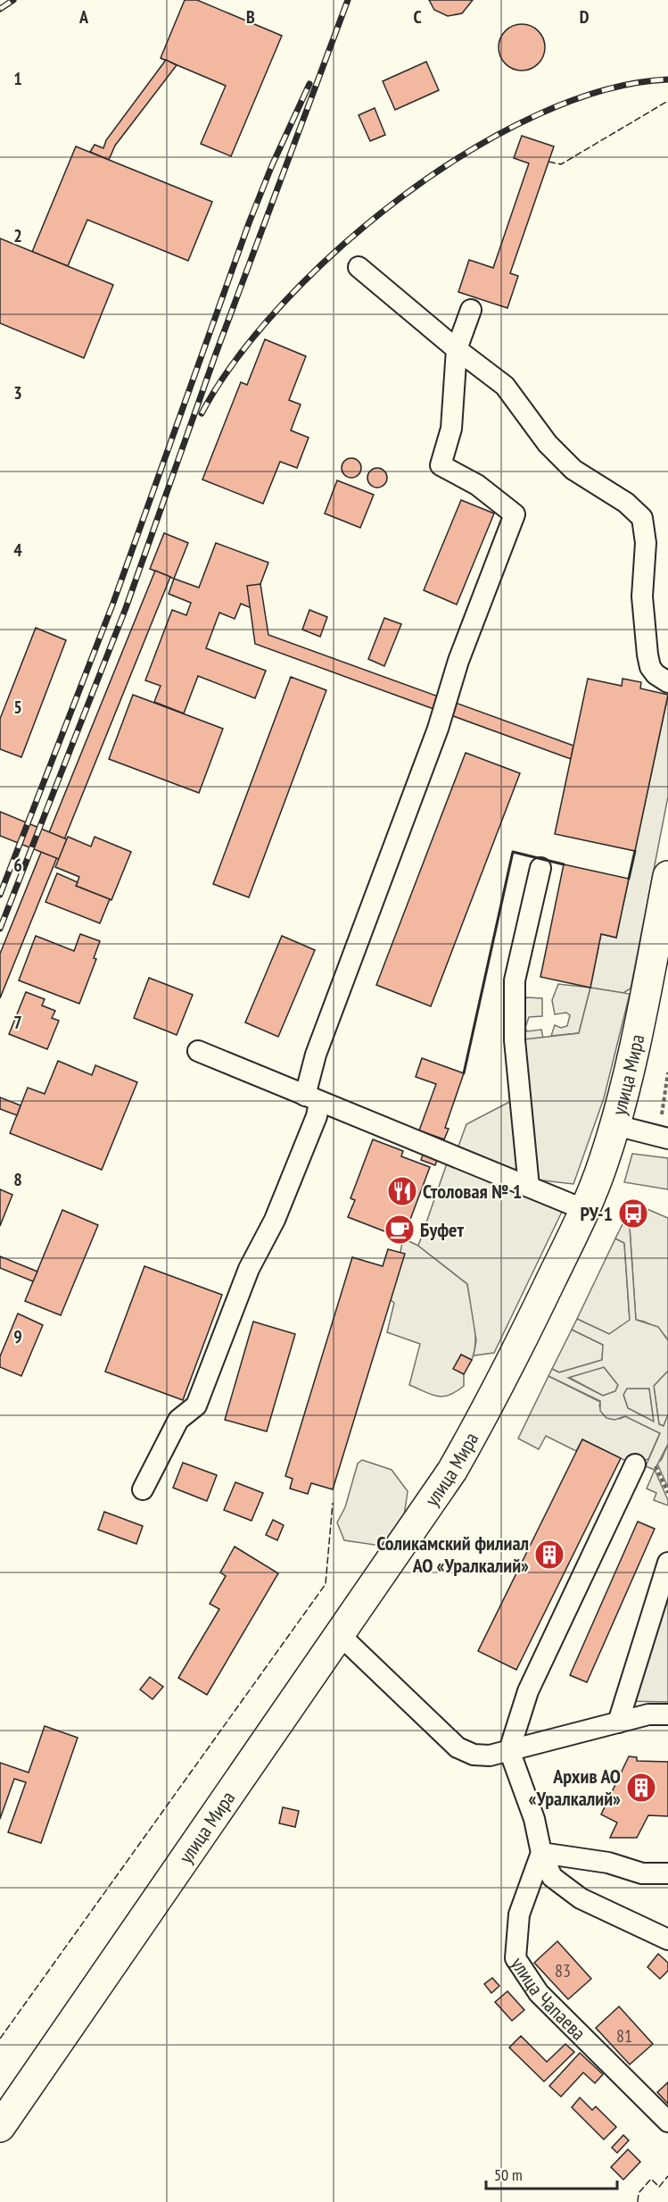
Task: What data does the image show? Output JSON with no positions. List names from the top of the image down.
{
  "streets": {
    "highway": ["улица Мира"],
    "street": ["улица Чапаева"]
  },
  "places": {
    "restaurant": ["Столовая № 1"],
    "bus stop": ["РУ-1"],
    "cafe": ["Буфет"],
    "building": ["Соликамский филиал АО «Уралкалий»", "Архив АО «Уралкалий»"]
  },
  "house_numbers": ["83", "81"],
  "scale_bar": "50 m",
  "grid": {
    "columns": [
      "A",
      "B",
      "C",
      "D"
    ],
    "rows": [
      "1",
      "2",
      "3",
      "4",
      "5",
      "6",
      "7",
      "8",
      "9"
    ]
  }
}
